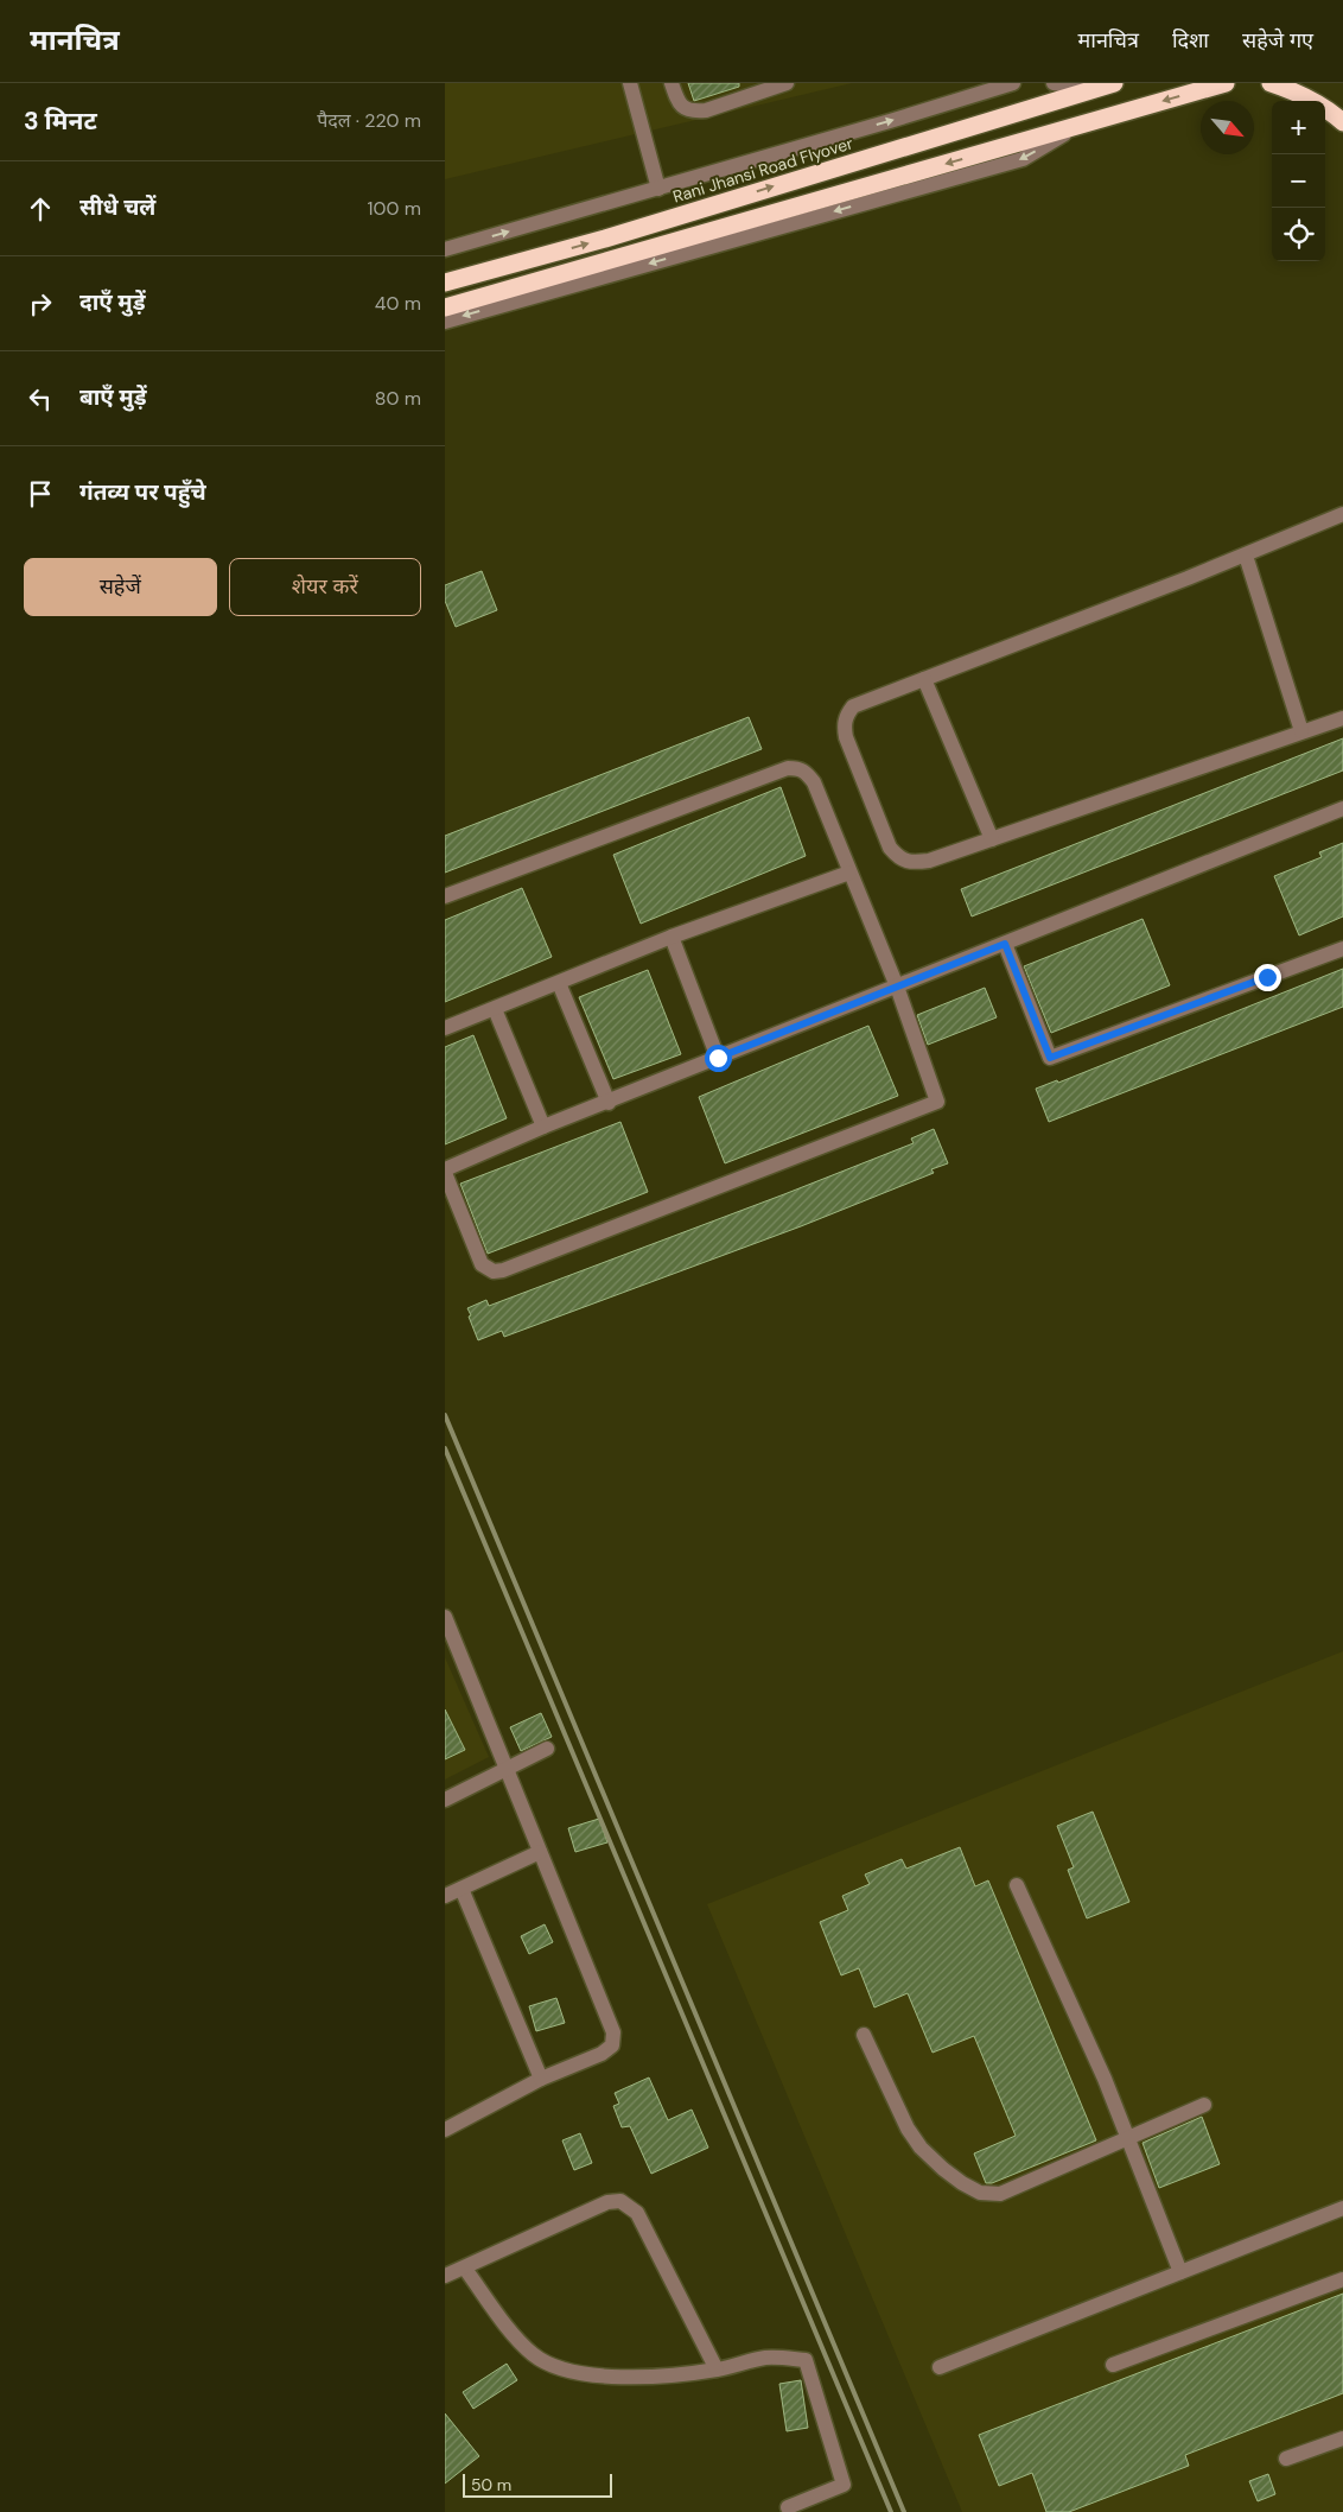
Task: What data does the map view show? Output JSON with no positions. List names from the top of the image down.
{
  "streets": {
    "highway": ["Rani Jhansi Road Flyover"]
  },
  "scale_bar": "50 m",
  "north": "bottom right",
  "page": {
    "header": "मानचित्र",
    "nav": ["मानचित्र", "दिशा", "सहेजे गए"],
    "heading": ["3 मिनट", "पैदल · 220 m"],
    "map_buttons": ["+", "−"],
    "list": [
      ["सीधे चलें", "100 m"],
      ["दाएँ मुड़ें", "40 m"],
      ["बाएँ मुड़ें", "80 m"],
      "गंतव्य पर पहुँचे"
    ],
    "buttons": ["सहेजें", "शेयर करें"],
    "scale": "50 m"
  }
}
